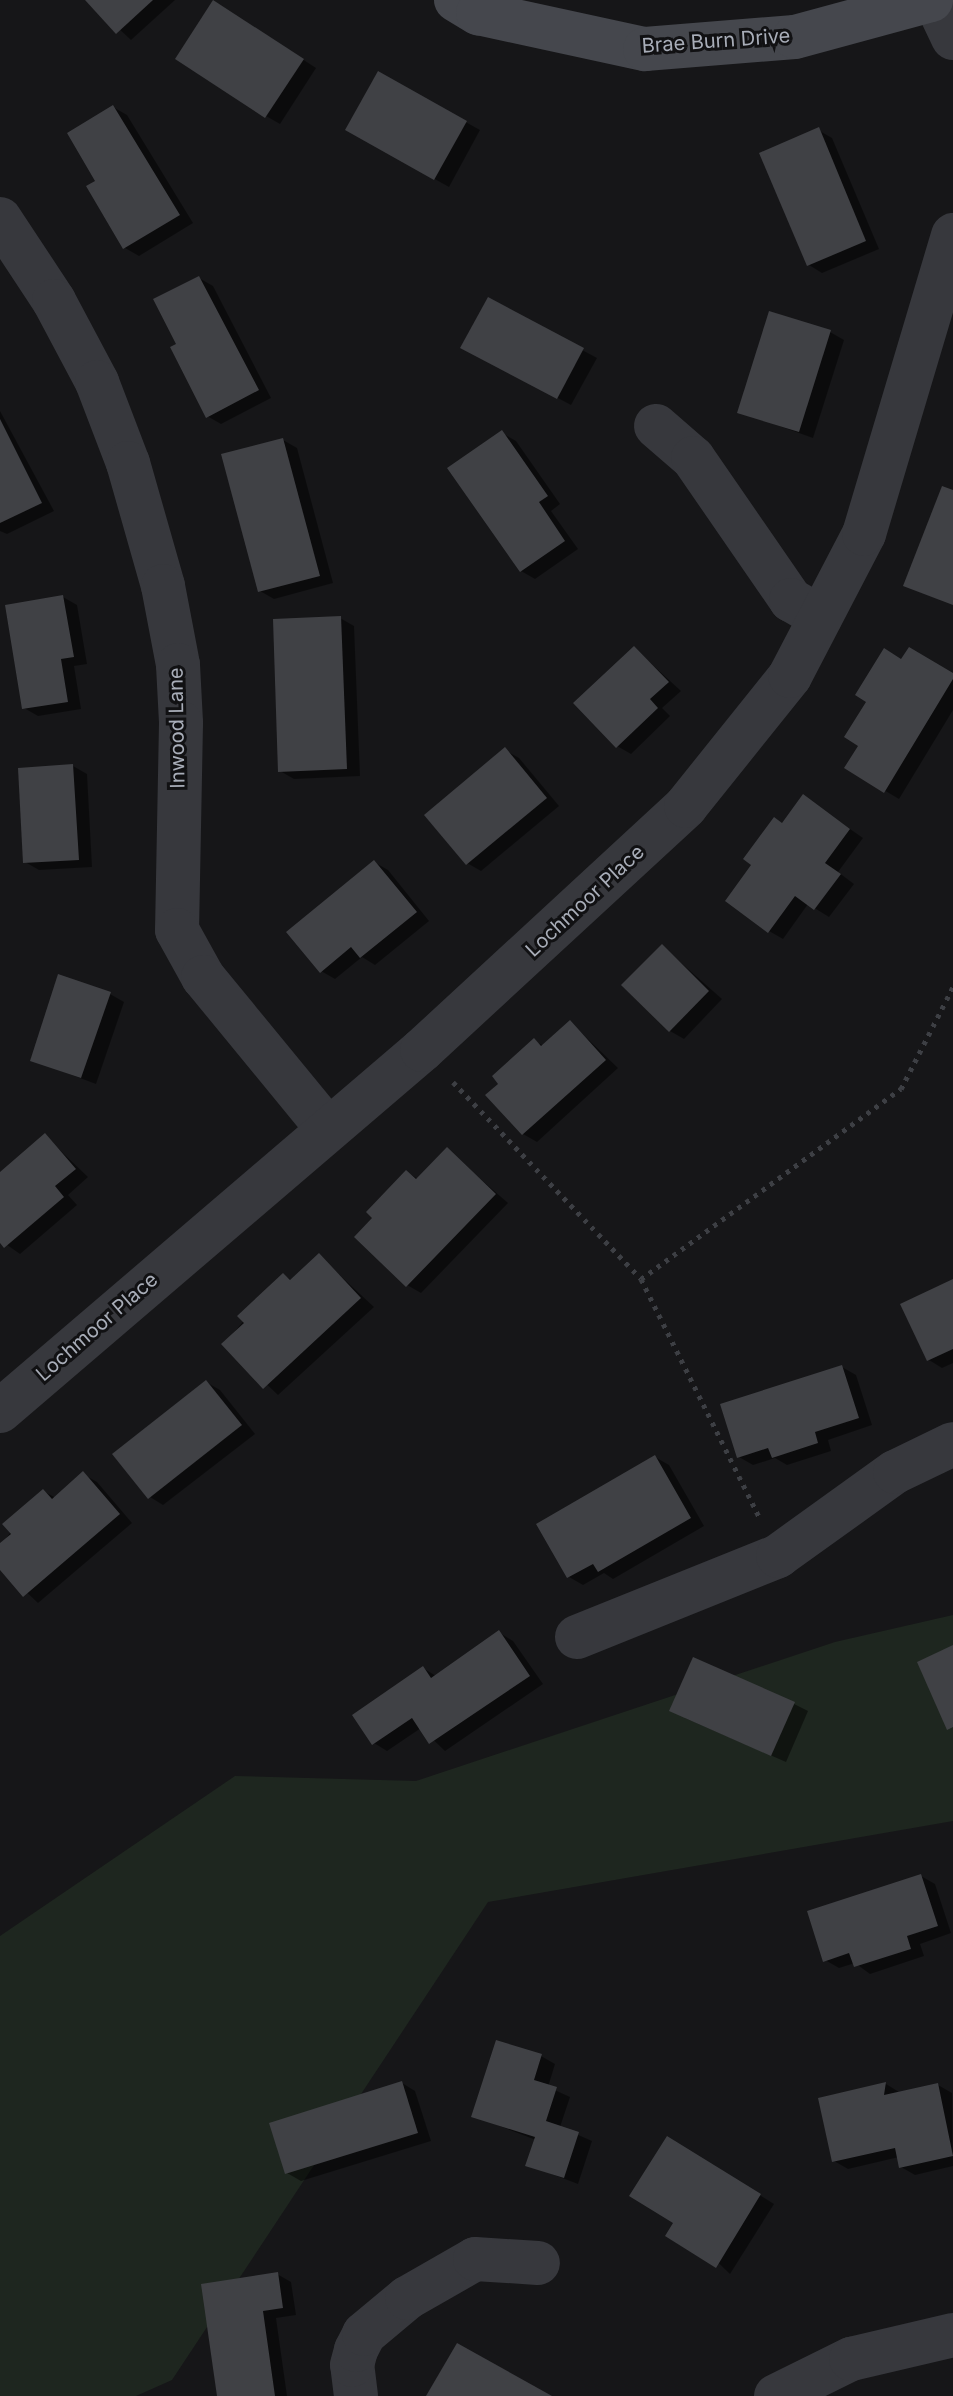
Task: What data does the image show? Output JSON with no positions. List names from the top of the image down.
{
  "streets": {
    "street": ["Brae Burn Drive", "Inwood Lane", "Lochmoor Place"]
  },
  "crossings": [
    ["Inwood Lane", "Lochmoor Place"]
  ]
}
